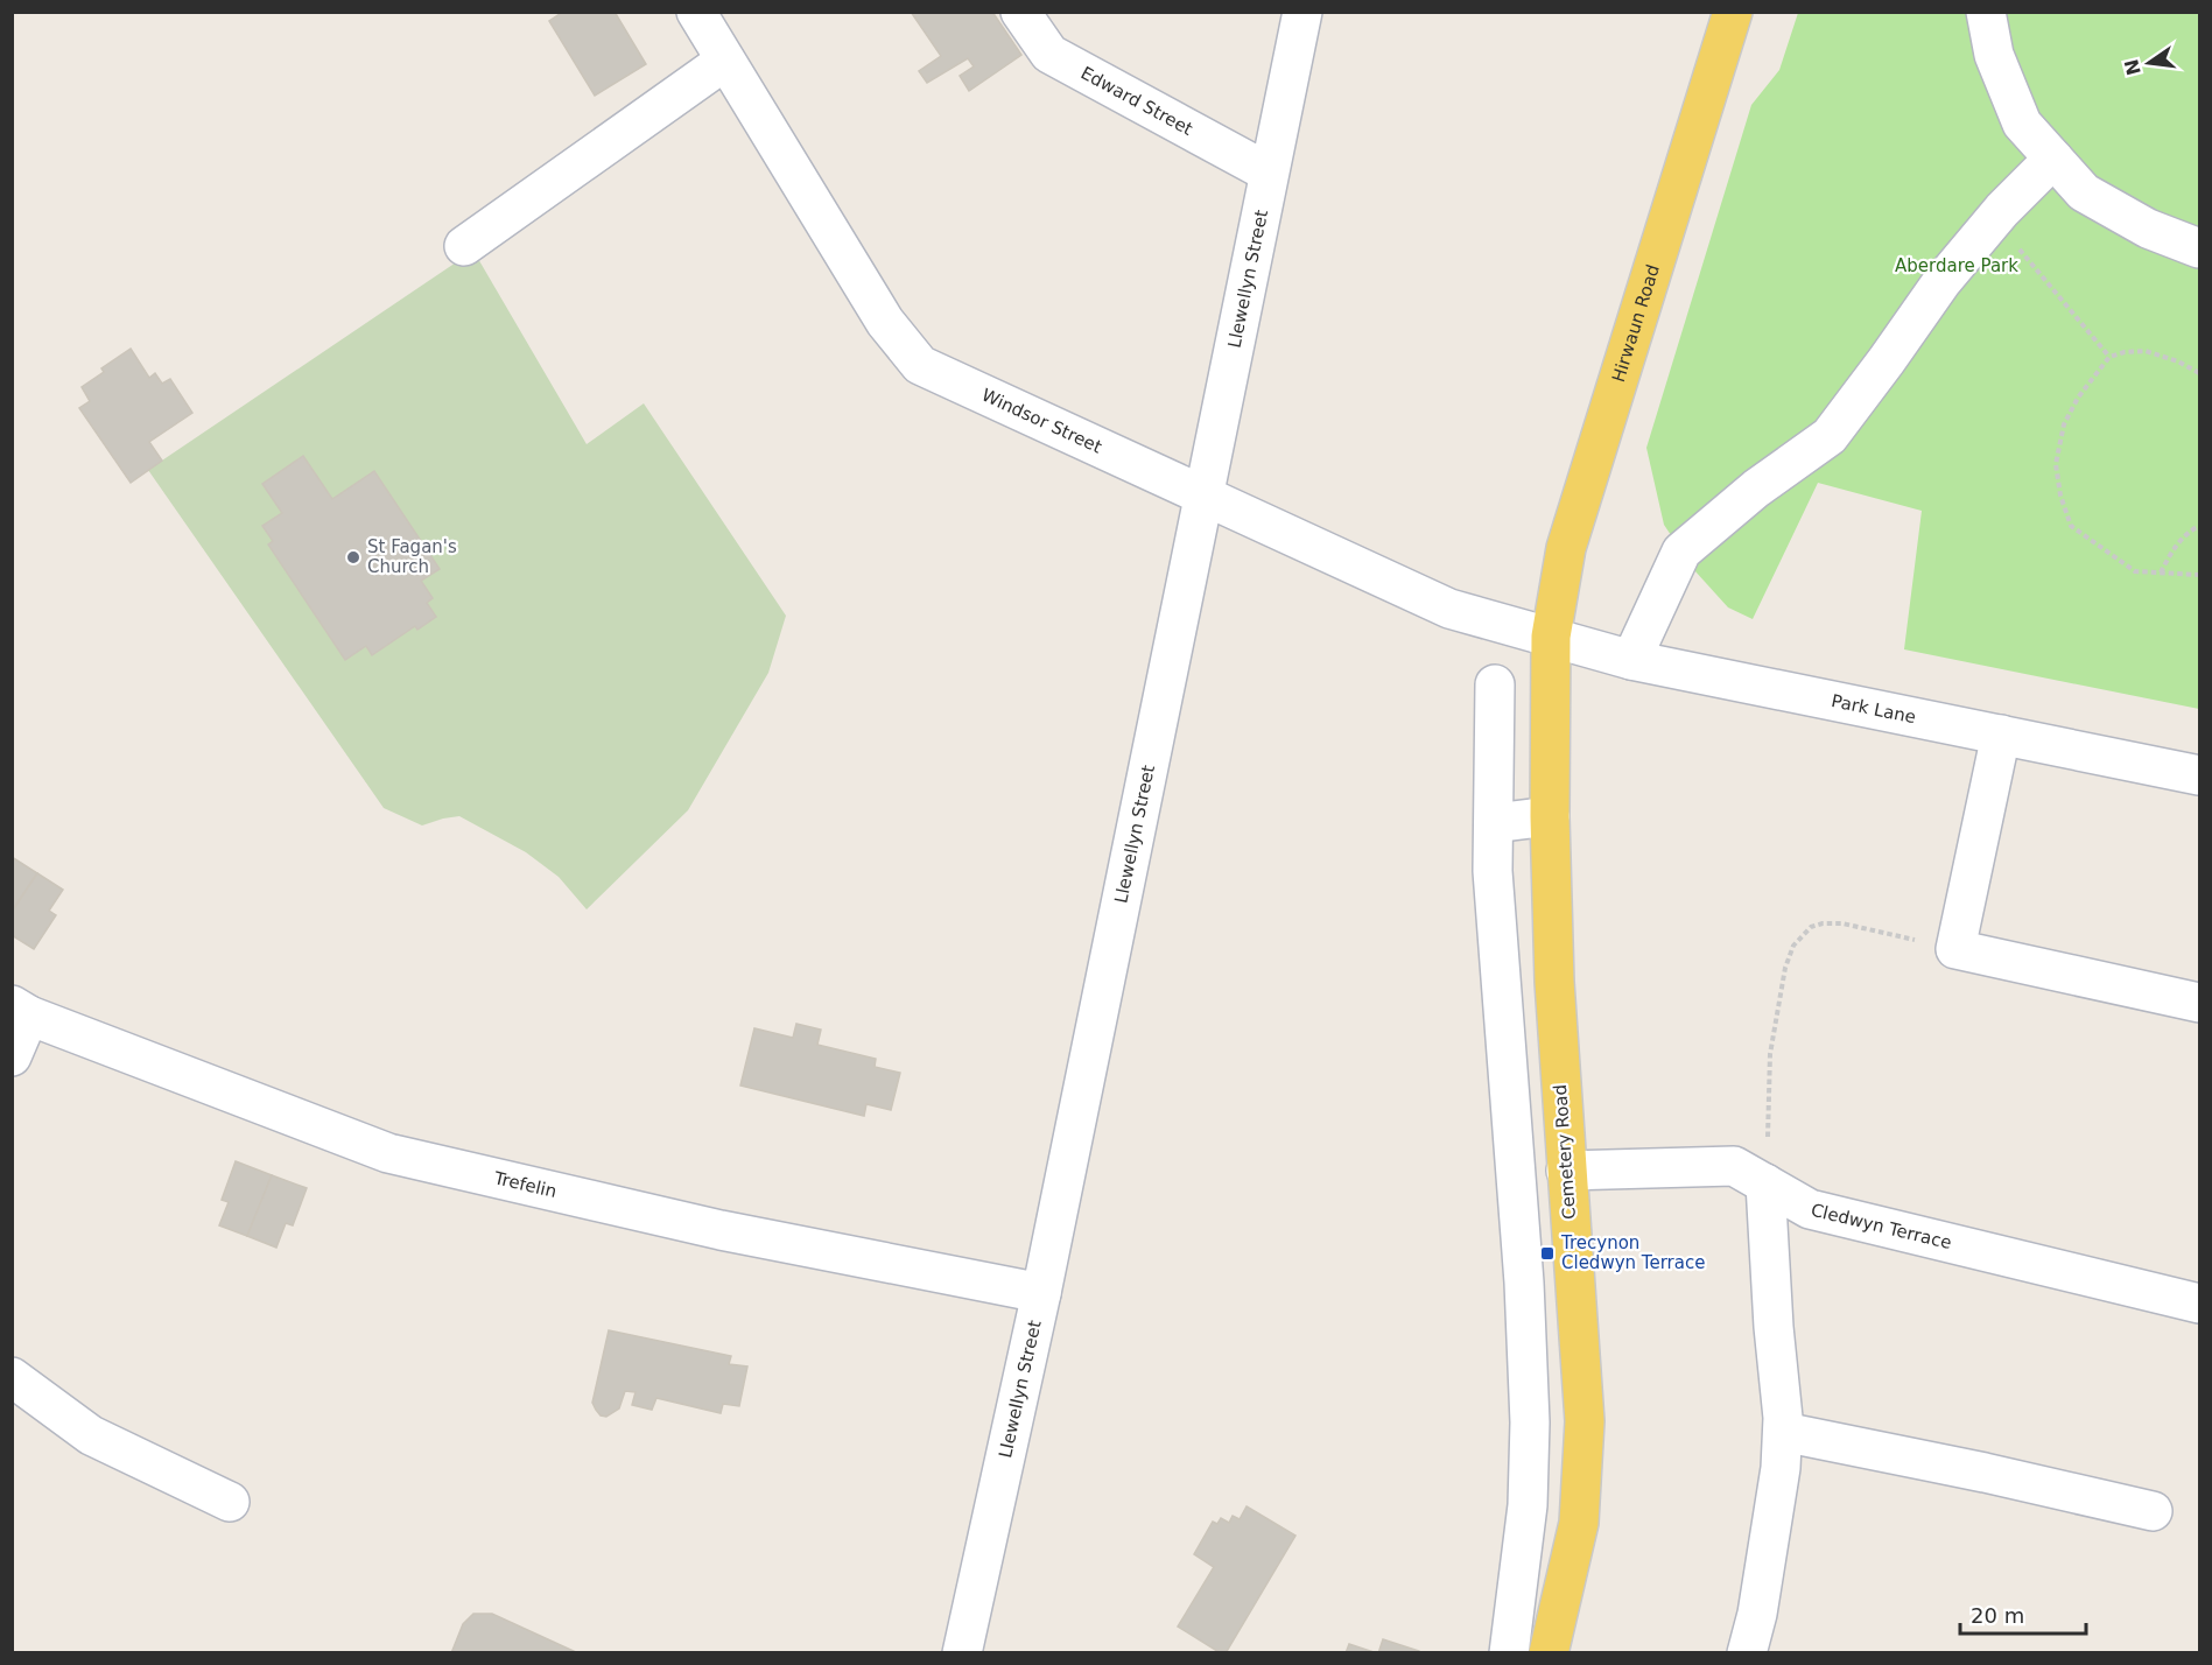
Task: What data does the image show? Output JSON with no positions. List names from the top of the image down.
{
  "streets": {
    "main road": ["Hirwaun Road", "Cemetery Road"],
    "street": [
      "Edward Street",
      "Llewellyn Street",
      "Windsor Street",
      "Park Lane",
      "Trefelin",
      "Cledwyn Terrace"
    ]
  },
  "crossings": [
    ["Edward Street", "Llewellyn Street"],
    ["Llewellyn Street", "Windsor Street"],
    ["Llewellyn Street", "Trefelin"],
    ["Hirwaun Road", "Windsor Street"],
    ["Hirwaun Road", "Park Lane"],
    ["Hirwaun Road", "Cemetery Road"],
    ["Windsor Street", "Park Lane"],
    ["Windsor Street", "Cemetery Road"],
    ["Park Lane", "Cemetery Road"],
    ["Cemetery Road", "Cledwyn Terrace"]
  ],
  "parks": ["Aberdare Park"],
  "places": {
    "other": ["St Fagan's Church"],
    "transit": ["Trecynon Cledwyn Terrace"]
  },
  "scale_bar": "20 m",
  "north": "left"
}
